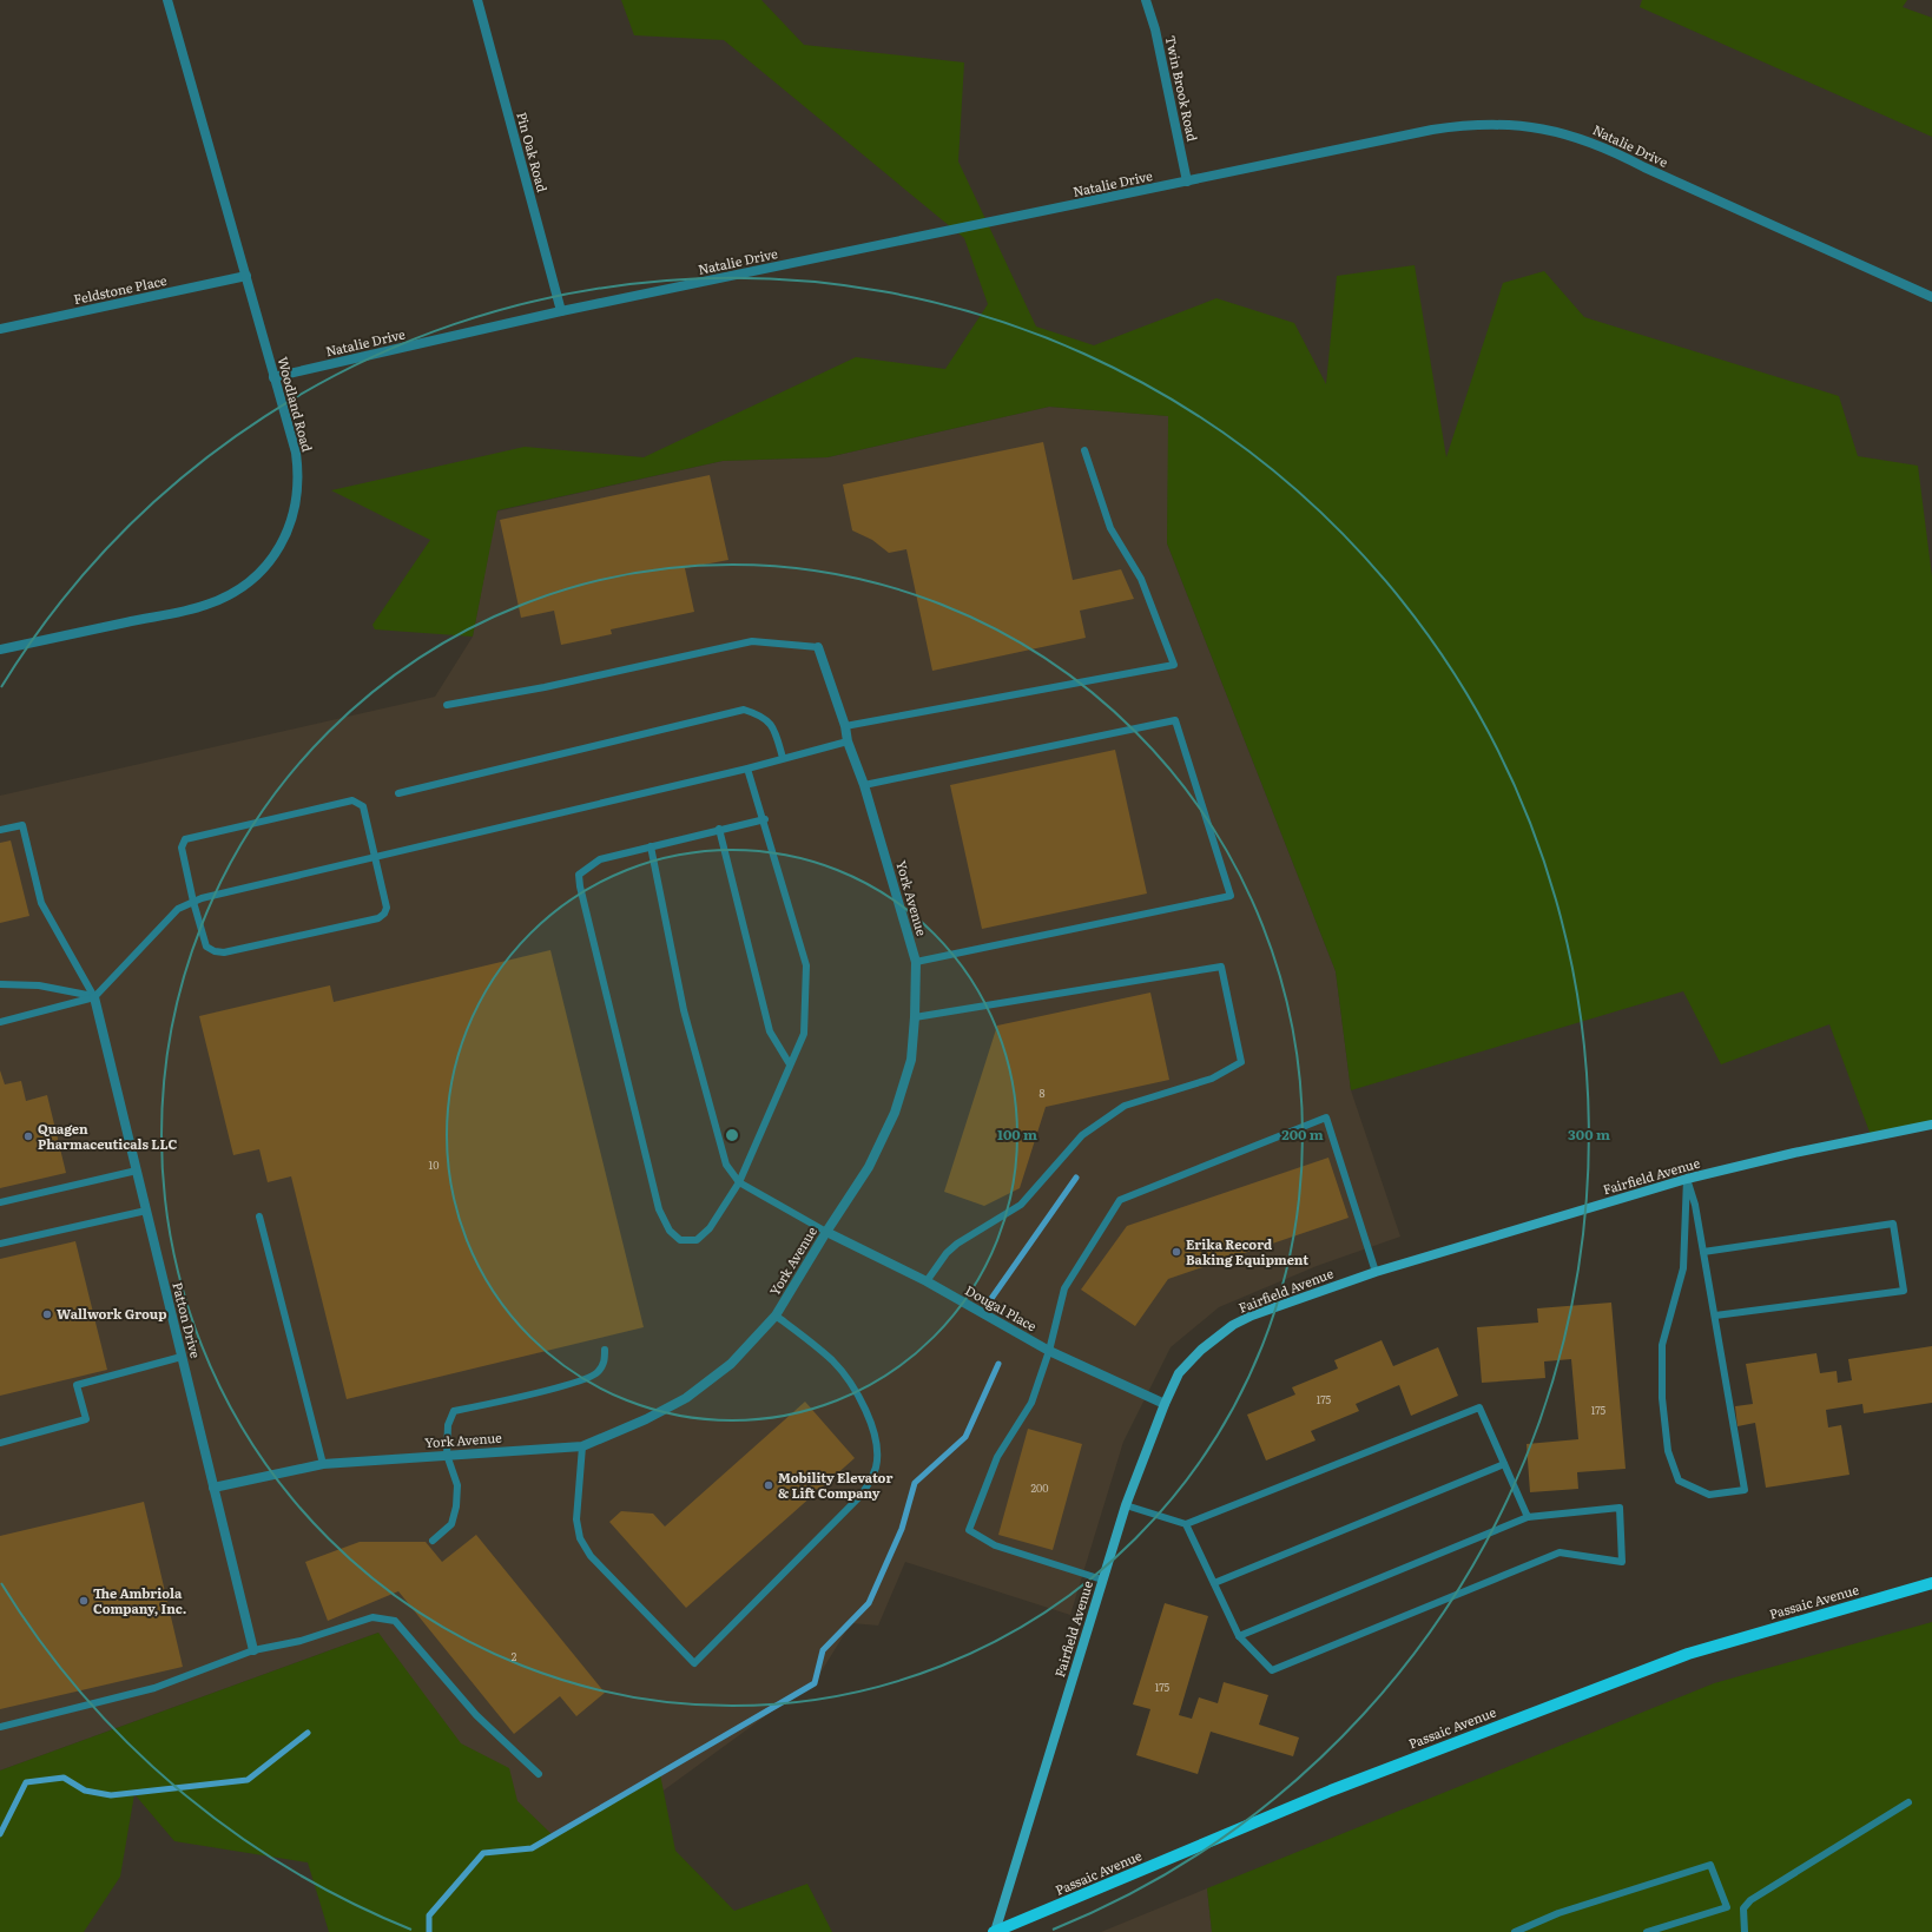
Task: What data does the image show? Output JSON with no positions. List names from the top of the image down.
{
  "streets": {
    "main road": ["Passaic Avenue"],
    "street": [
      "Twin Brook Road",
      "Natalie Drive",
      "Pin Oak Road",
      "Feldstone Place",
      "Woodland Road",
      "York Avenue",
      "Fairfield Avenue",
      "Dougal Place",
      "Patton Drive"
    ]
  },
  "crossings": [
    ["Twin Brook Road", "Natalie Drive"],
    ["Natalie Drive", "Pin Oak Road"],
    ["Natalie Drive", "Woodland Road"],
    ["Feldstone Place", "Woodland Road"],
    ["York Avenue", "Dougal Place"],
    ["York Avenue", "Patton Drive"],
    ["Fairfield Avenue", "Dougal Place"],
    ["Fairfield Avenue", "Passaic Avenue"]
  ],
  "places": [
    "Quagen Pharmaceuticals LLC",
    "Erika Record Baking Equipment",
    "Wallwork Group",
    "Mobility Elevator & Lift Company",
    "The Ambriola Company, Inc."
  ],
  "house_numbers": [
    "8",
    "10",
    "175",
    "175",
    "200",
    "2",
    "175"
  ],
  "rings": ["100 m", "200 m", "300 m"]
}
